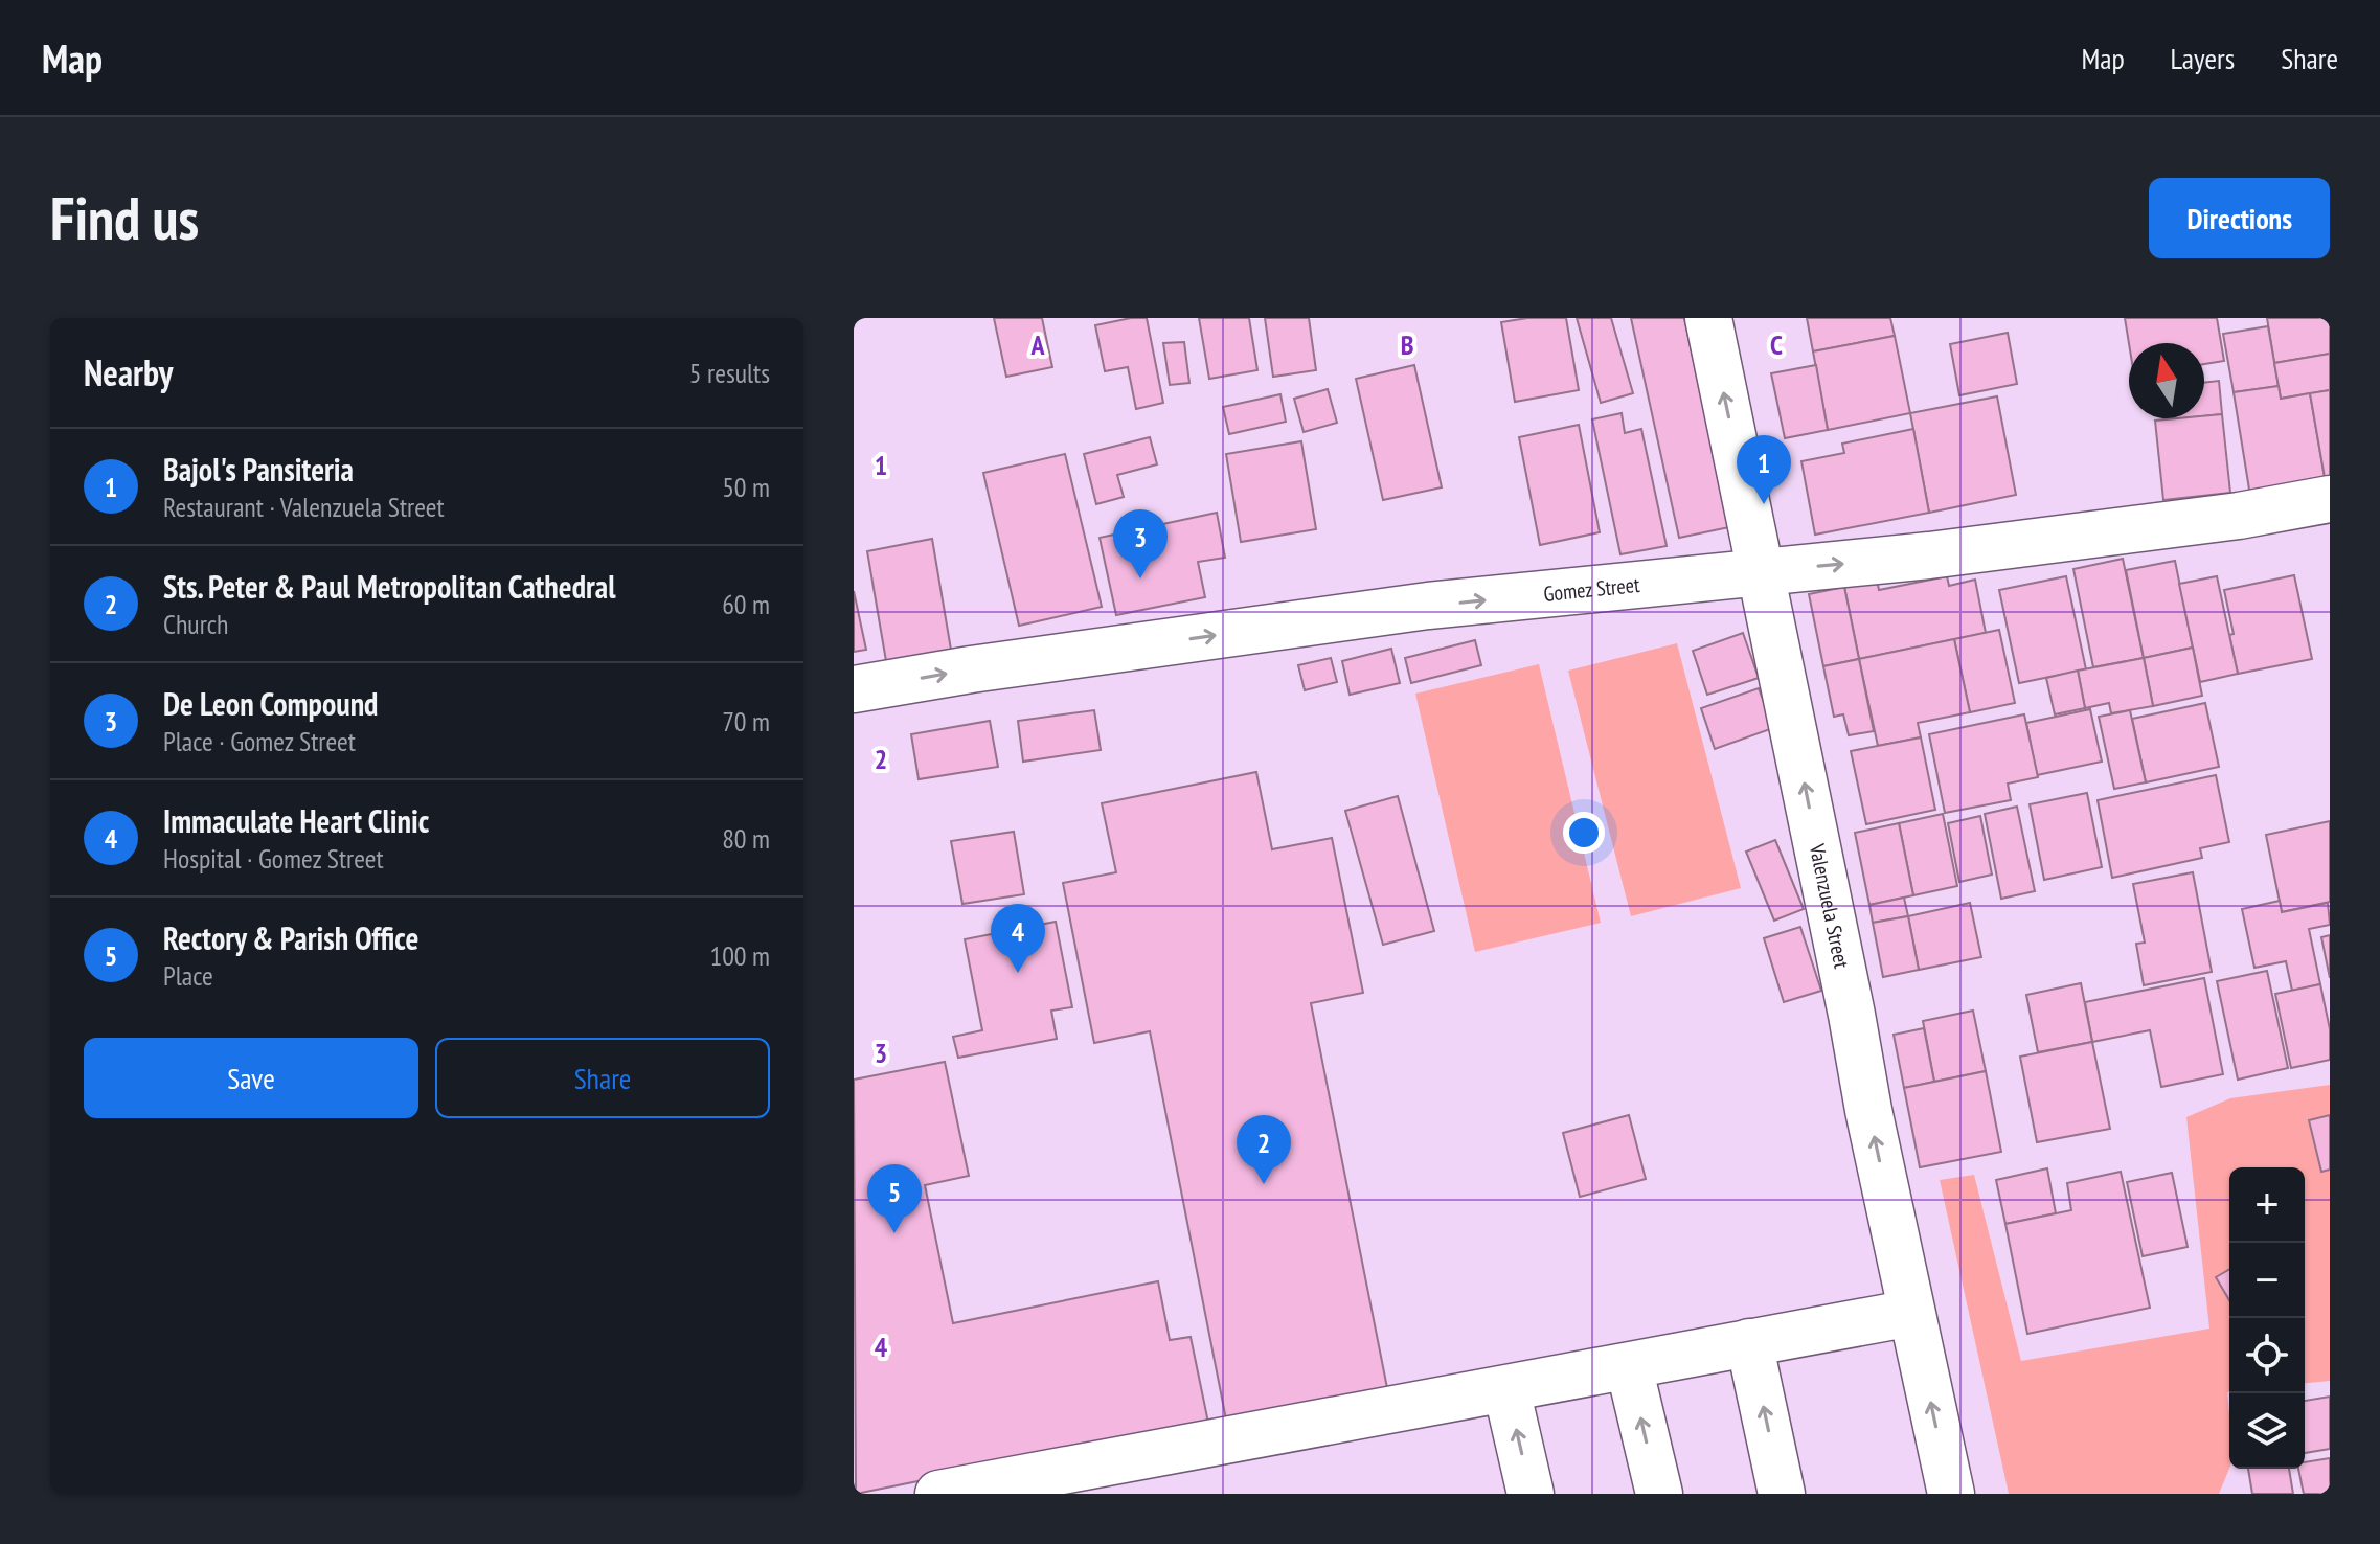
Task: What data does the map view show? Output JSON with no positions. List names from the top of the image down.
{
  "streets": {
    "main road": ["Gomez Street", "Valenzuela Street"]
  },
  "crossings": [
    ["Gomez Street", "Valenzuela Street"]
  ],
  "one_way": ["Gomez Street"],
  "north": "top",
  "page": {
    "header": "Map",
    "nav": ["Map", "Layers", "Share"],
    "buttons": [
      "Directions",
      ["Save", "Share"]
    ],
    "title": "Find us",
    "heading": ["Nearby", "5 results"],
    "list": [
      {
        "mark": "1",
        "name": "Bajol's Pansiteria",
        "note": "Restaurant · Valenzuela Street",
        "value": "50 m"
      },
      {
        "mark": "2",
        "name": "Sts. Peter & Paul Metropolitan Cathedral",
        "note": "Church",
        "value": "60 m"
      },
      {
        "mark": "3",
        "name": "De Leon Compound",
        "note": "Place · Gomez Street",
        "value": "70 m"
      },
      {
        "mark": "4",
        "name": "Immaculate Heart Clinic",
        "note": "Hospital · Gomez Street",
        "value": "80 m"
      },
      {
        "mark": "5",
        "name": "Rectory & Parish Office",
        "note": "Place",
        "value": "100 m"
      }
    ],
    "pins": [
      "1",
      "3",
      "4",
      "2",
      "5"
    ],
    "map_buttons": ["+", "−"]
  },
  "grid": {
    "columns": ["A", "B", "C"],
    "rows": [
      "1",
      "2",
      "3",
      "4"
    ]
  }
}
